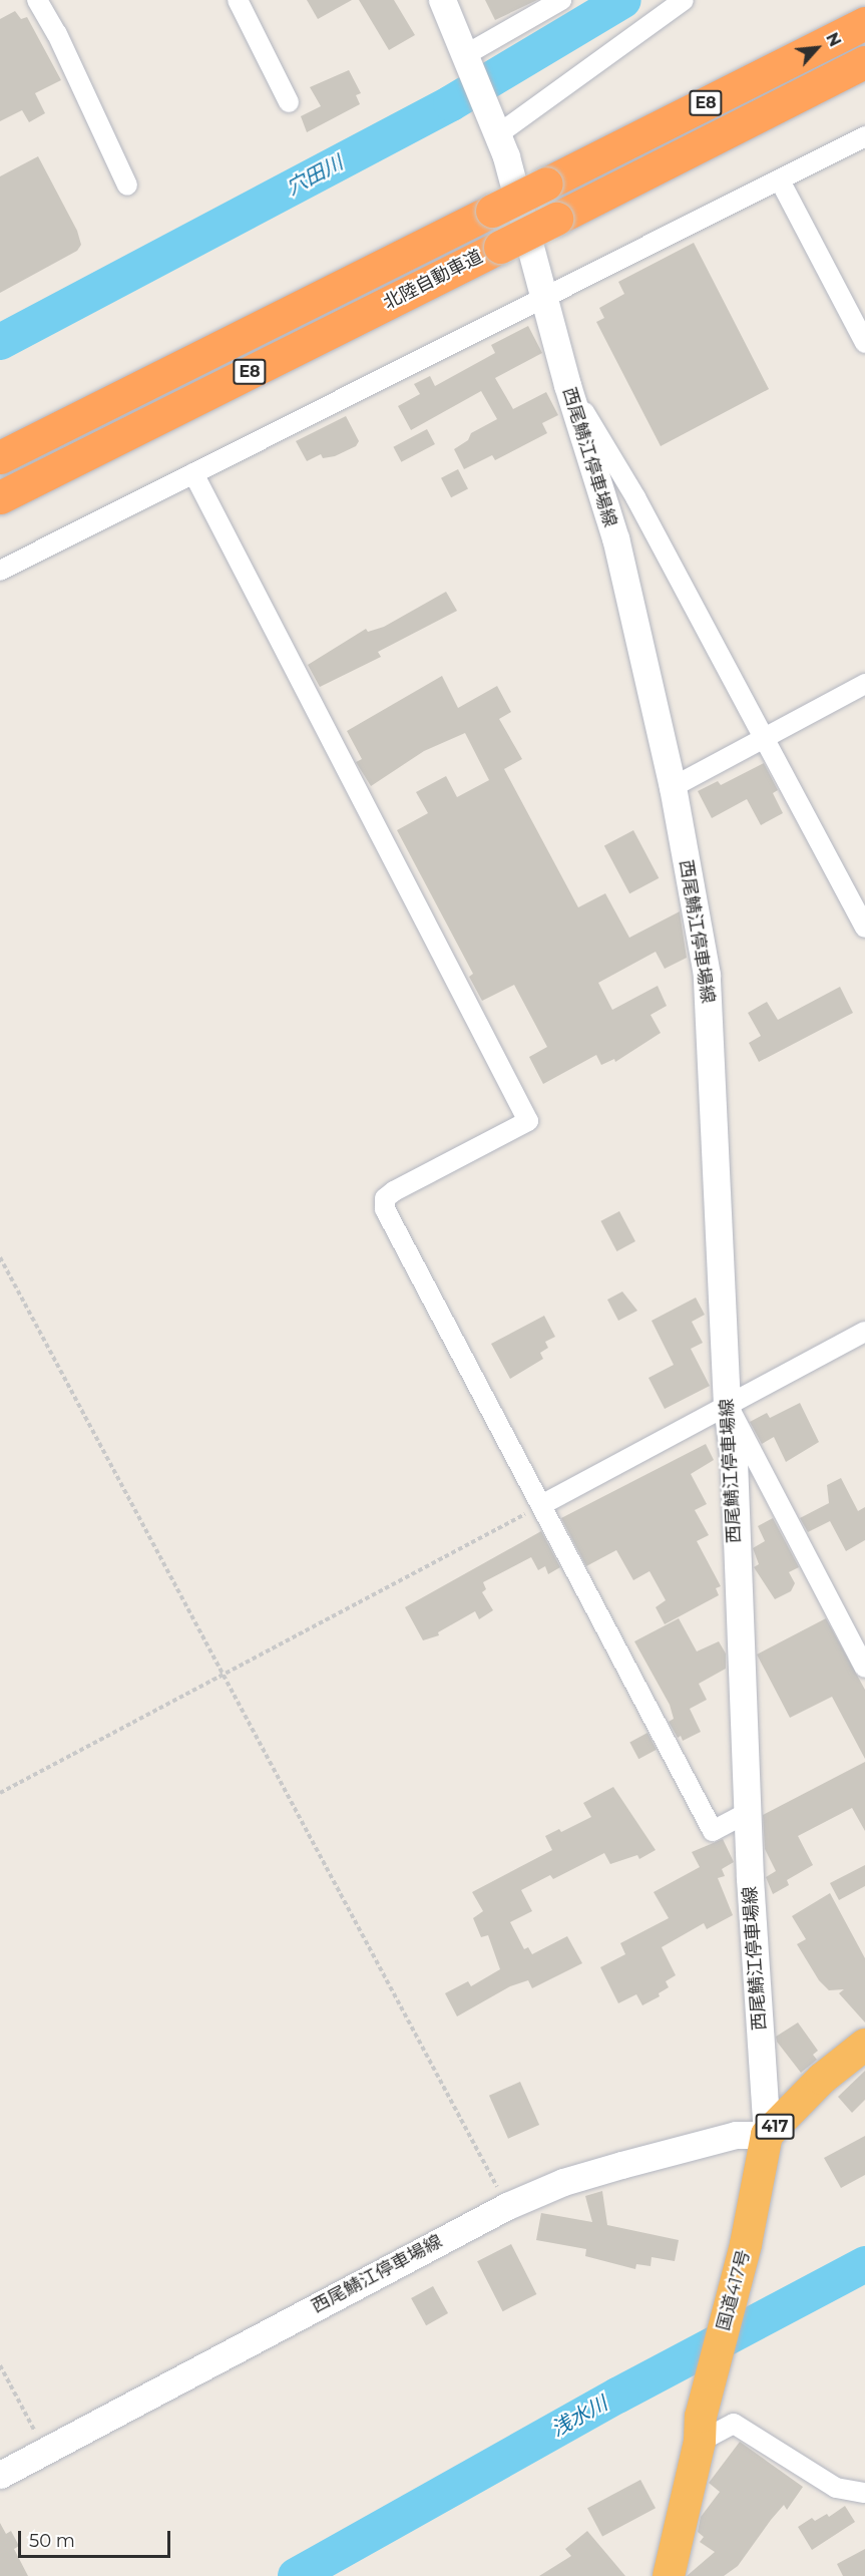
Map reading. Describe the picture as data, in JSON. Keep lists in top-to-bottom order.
{
  "streets": {
    "highway": [
      "E8",
      "北陸自動車道",
      "417",
      "国道417号"
    ],
    "main road": ["西尾鯖江停車場線"]
  },
  "crossings": [
    ["西尾鯖江停車場線", "417"],
    ["西尾鯖江停車場線", "国道417号"],
    ["417", "国道417号"]
  ],
  "water": ["穴田川", "浅水川"],
  "scale_bar": "50 m",
  "north": "top right"
}
